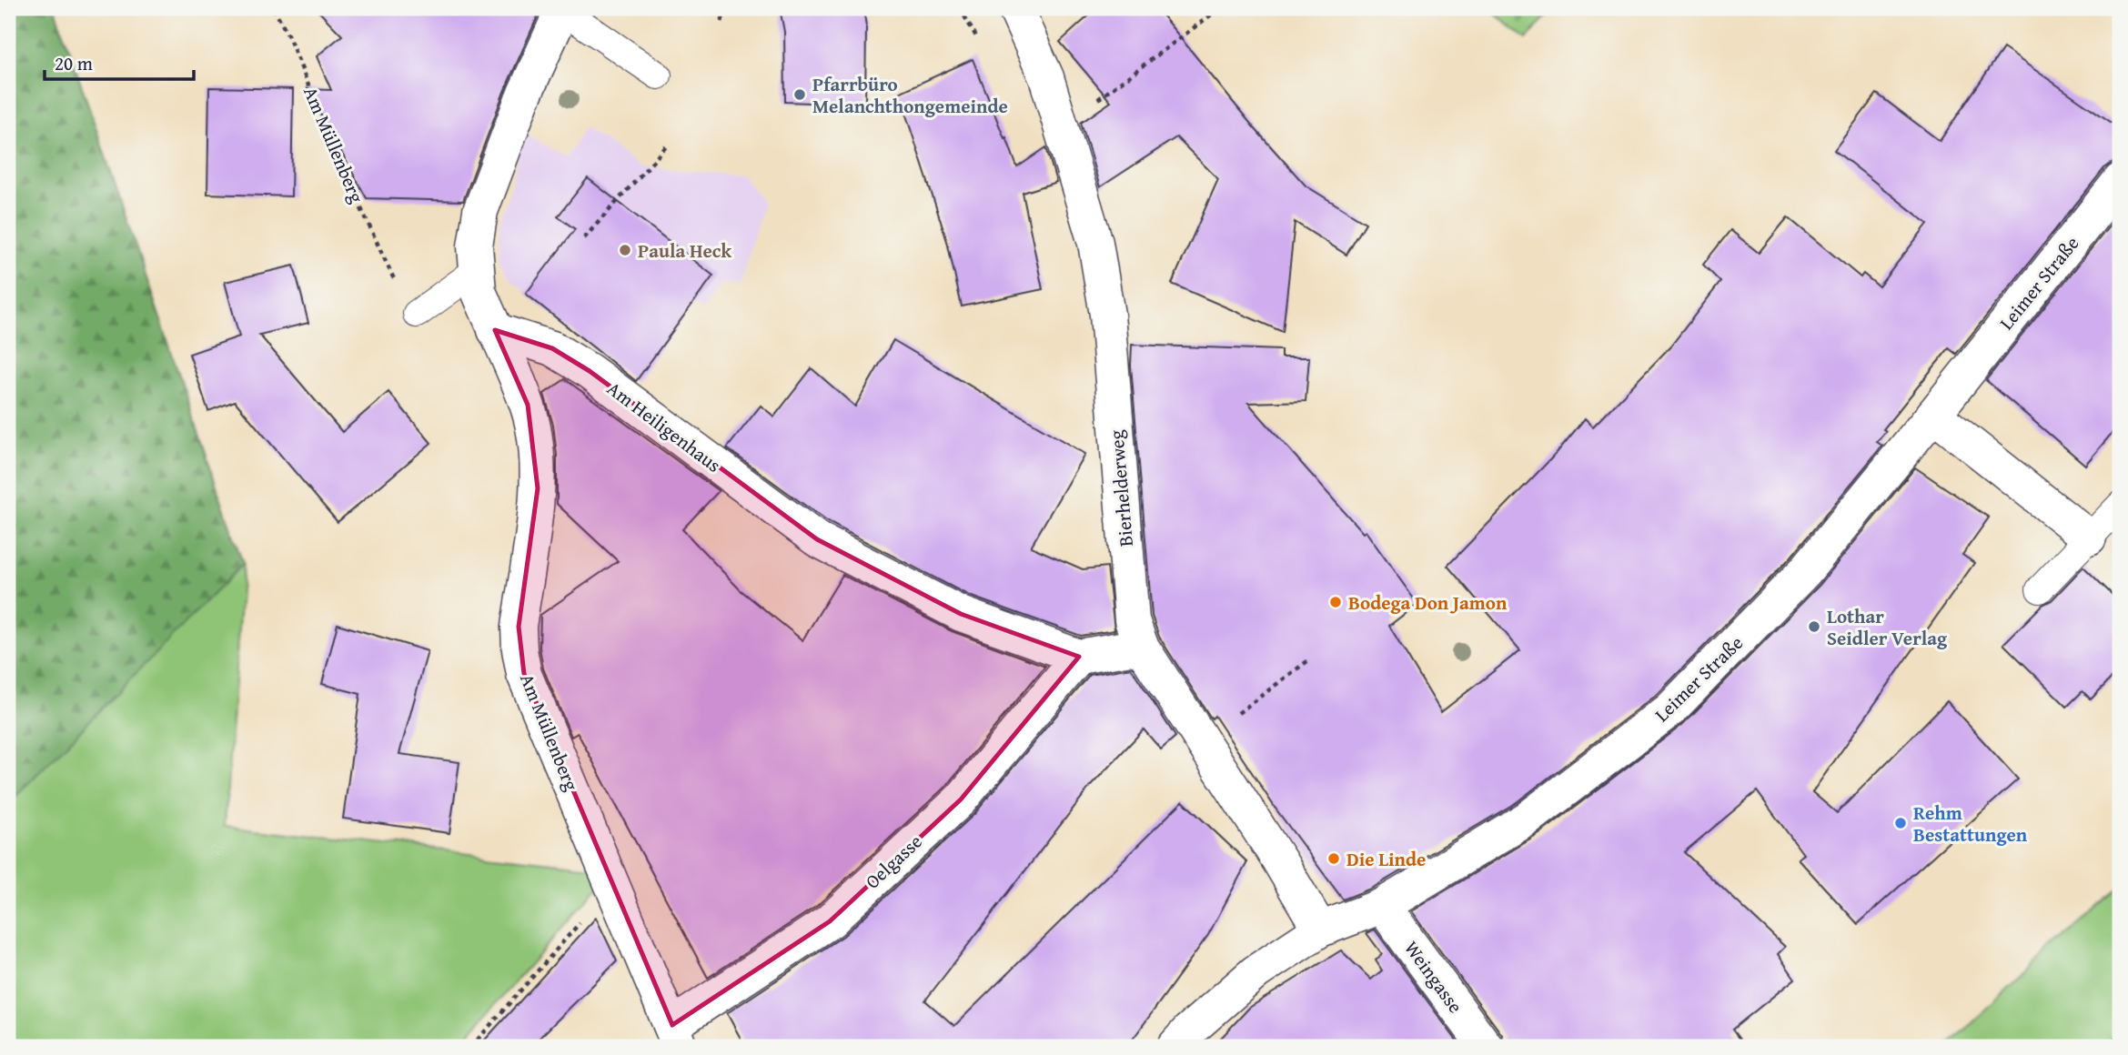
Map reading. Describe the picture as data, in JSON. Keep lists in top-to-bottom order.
{
  "streets": {
    "street": [
      "Am Müllenberg",
      "Leimer Straße",
      "Am Heiligenhaus",
      "Bierhelderweg",
      "Oelgasse",
      "Weingasse"
    ]
  },
  "crossings": [
    ["Am Müllenberg", "Am Heiligenhaus"],
    ["Am Müllenberg", "Oelgasse"],
    ["Leimer Straße", "Bierhelderweg"],
    ["Leimer Straße", "Weingasse"],
    ["Am Heiligenhaus", "Bierhelderweg"],
    ["Am Heiligenhaus", "Oelgasse"]
  ],
  "places": [
    "Pfarrbüro Melanchthongemeinde",
    "Paula Heck",
    "Bodega Don Jamon",
    "Lothar Seidler Verlag",
    "Rehm Bestattungen",
    "Die Linde"
  ],
  "scale_bar": "20 m"
}
